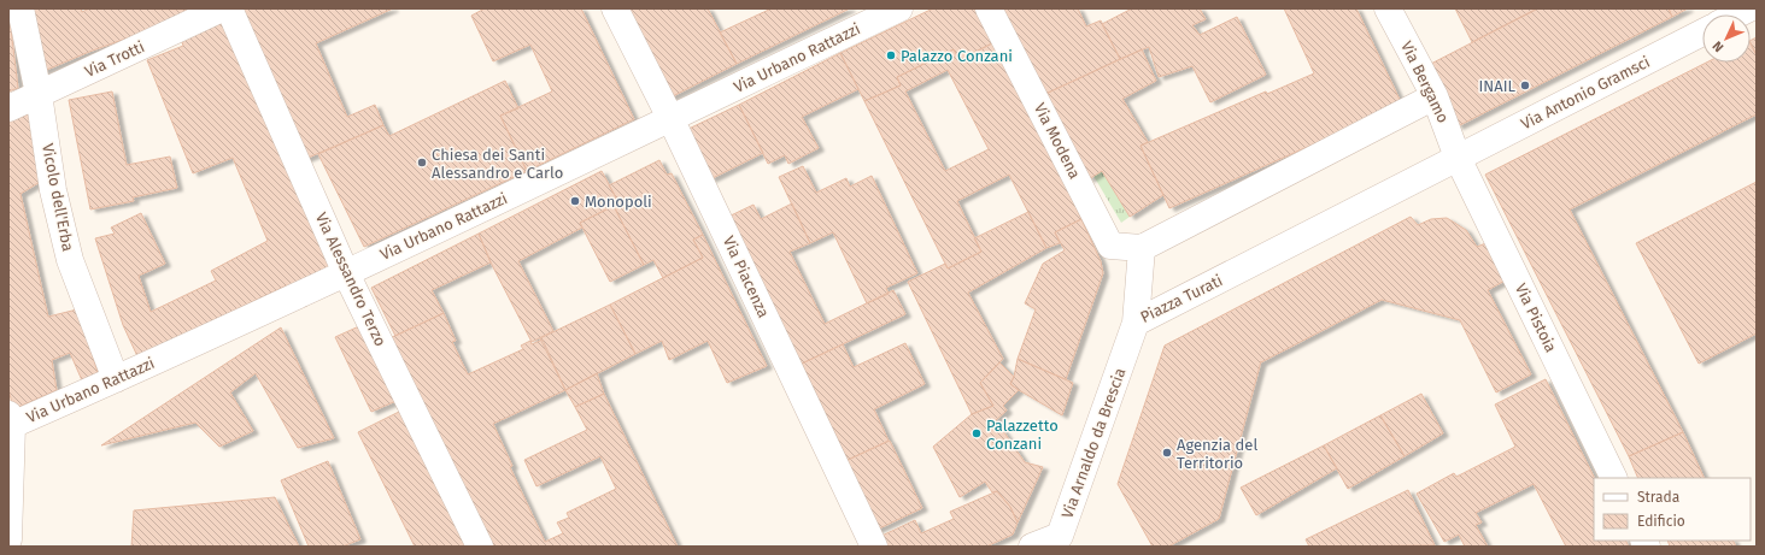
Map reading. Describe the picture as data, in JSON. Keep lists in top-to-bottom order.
{
  "streets": {
    "street": [
      "Via Urbano Rattazzi",
      "Via Trotti",
      "Via Bergamo",
      "Via Antonio Gramsci",
      "Via Modena",
      "Vicolo dell'Erba",
      "Via Piacenza",
      "Via Alessandro Terzo",
      "Piazza Turati",
      "Via Pistoia",
      "Via Arnaldo da Brescia"
    ]
  },
  "crossings": [
    ["Via Urbano Rattazzi", "Vicolo dell'Erba"],
    ["Via Urbano Rattazzi", "Via Piacenza"],
    ["Via Urbano Rattazzi", "Via Alessandro Terzo"],
    ["Via Trotti", "Vicolo dell'Erba"],
    ["Via Bergamo", "Via Antonio Gramsci"],
    ["Via Bergamo", "Piazza Turati"],
    ["Via Bergamo", "Via Pistoia"],
    ["Via Antonio Gramsci", "Piazza Turati"],
    ["Via Antonio Gramsci", "Via Pistoia"],
    ["Via Modena", "Piazza Turati"],
    ["Piazza Turati", "Via Pistoia"],
    ["Piazza Turati", "Via Arnaldo da Brescia"]
  ],
  "places": [
    "Palazzo Conzani",
    "INAIL",
    "Chiesa dei Santi Alessandro e Carlo",
    "Monopoli",
    "Palazzetto Conzani",
    "Agenzia del Territorio"
  ],
  "legend": ["Strada", "Edificio"],
  "north": "bottom left"
}
